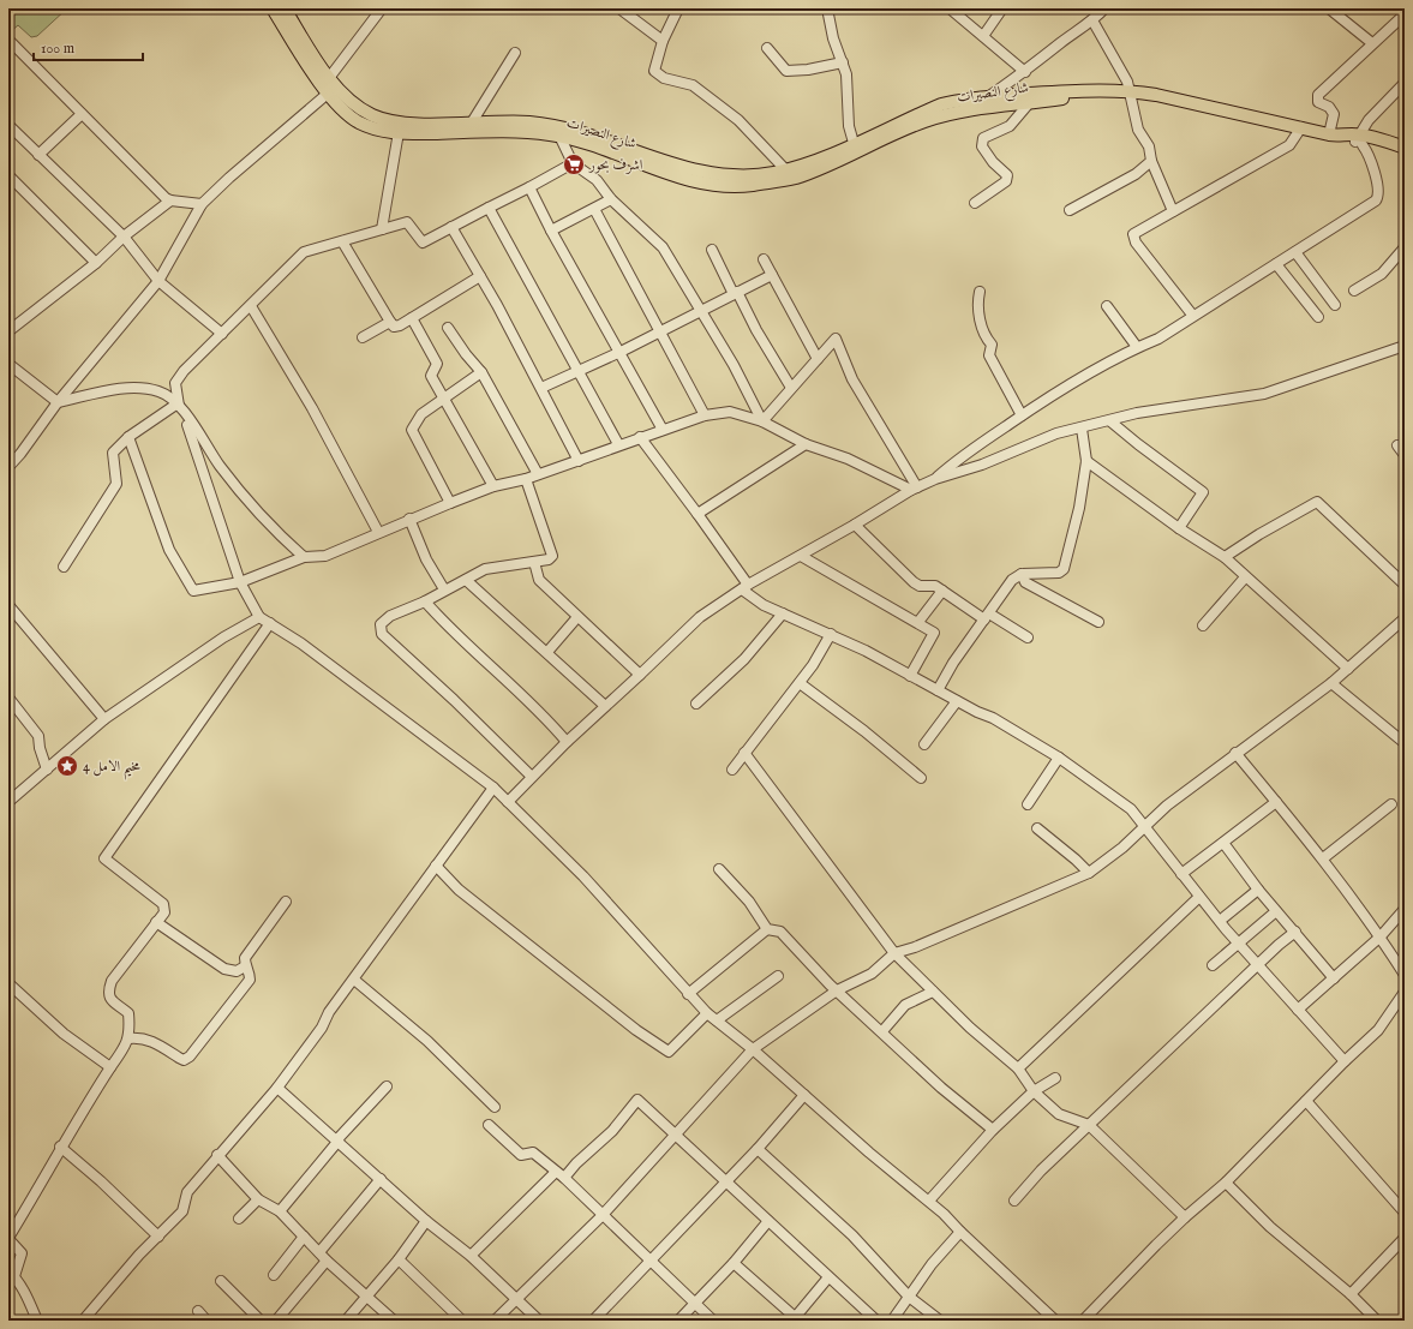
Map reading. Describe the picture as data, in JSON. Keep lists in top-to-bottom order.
{
  "streets": {
    "main road": ["شارع النصيرات"]
  },
  "places": {
    "supermarket": ["اشرف بحور"],
    "place": ["مخيم الامل 4"]
  },
  "scale_bar": "100 m"
}
